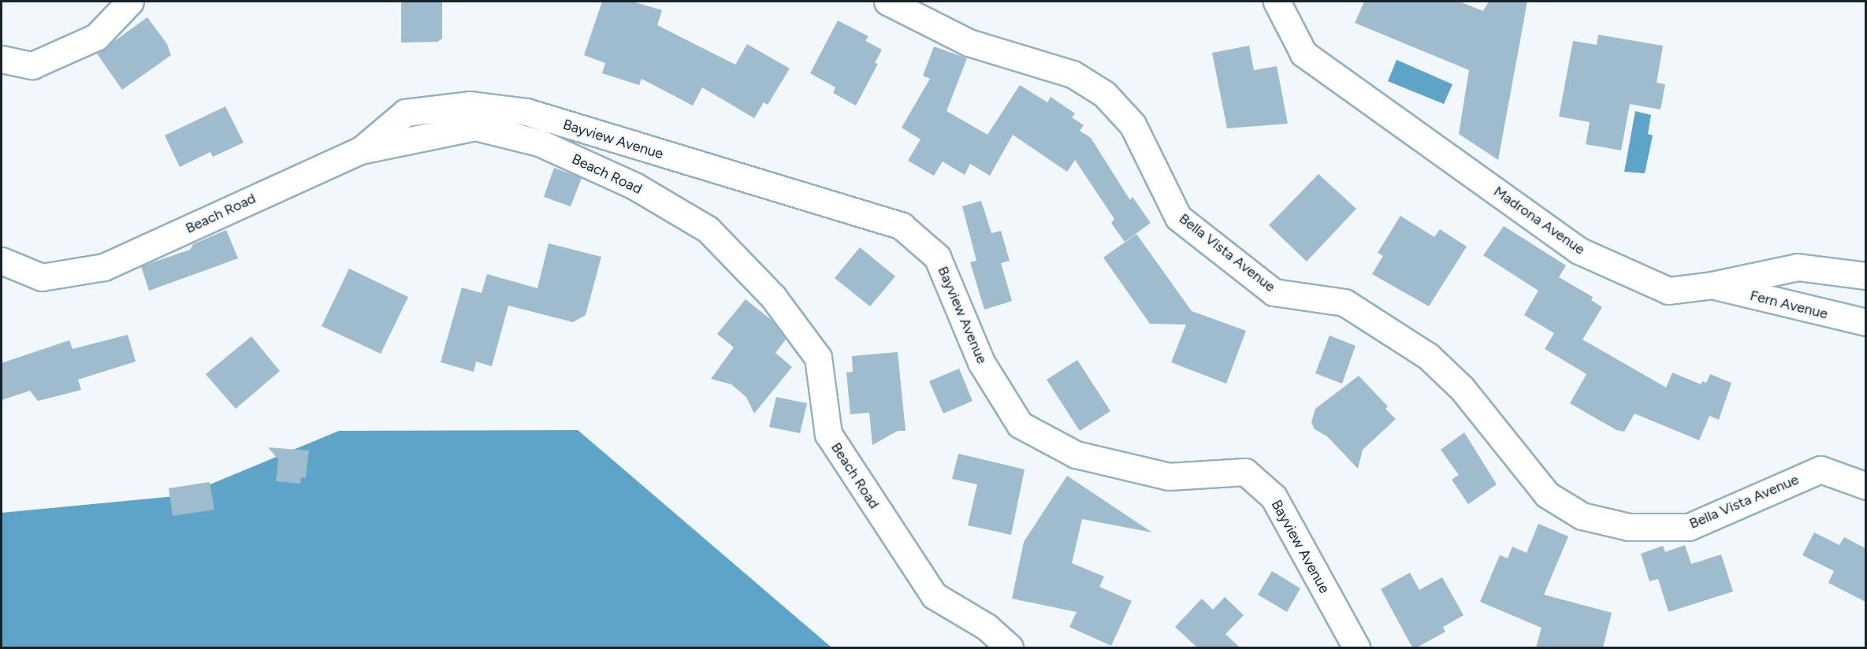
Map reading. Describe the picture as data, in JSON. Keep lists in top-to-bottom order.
{
  "streets": {
    "street": [
      "Bayview Avenue",
      "Beach Road",
      "Madrona Avenue",
      "Bella Vista Avenue",
      "Fern Avenue"
    ]
  },
  "crossings": [
    ["Bayview Avenue", "Beach Road"],
    ["Madrona Avenue", "Fern Avenue"]
  ]
}
